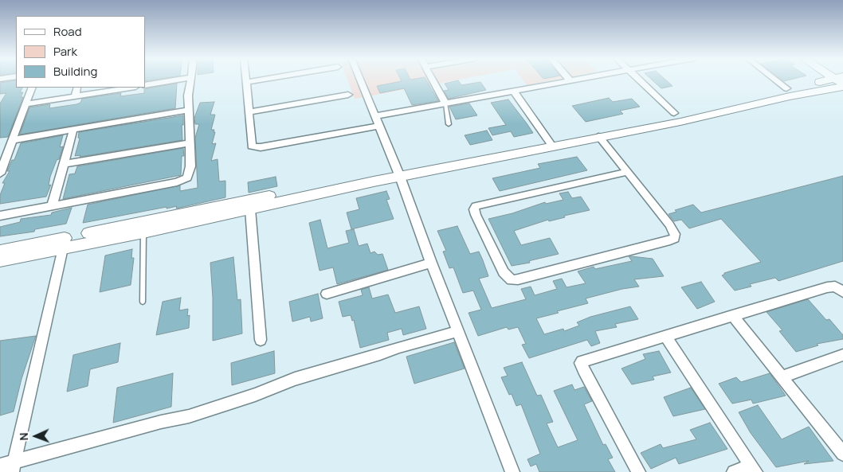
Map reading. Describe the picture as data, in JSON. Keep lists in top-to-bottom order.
{
  "legend": ["Road", "Park", "Building"],
  "north": "left"
}
